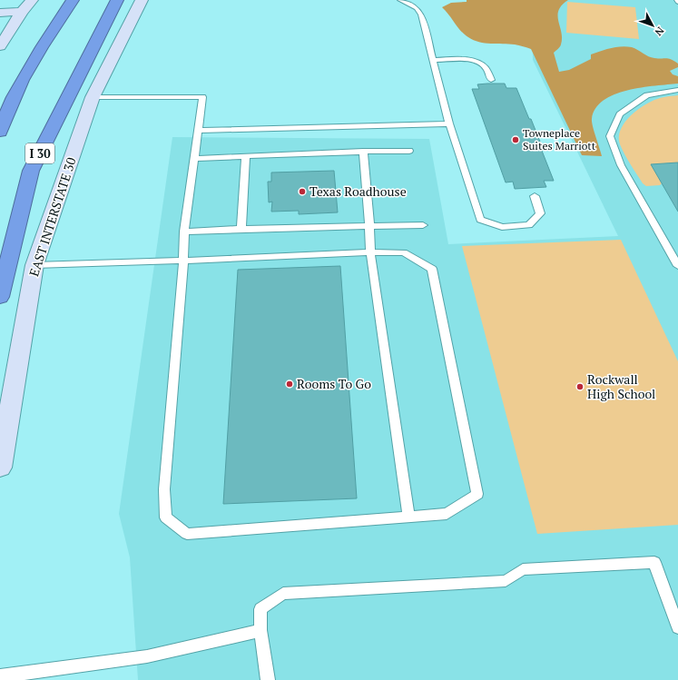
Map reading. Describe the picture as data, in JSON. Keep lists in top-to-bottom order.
{
  "streets": {
    "highway": ["I 30"],
    "main road": ["EAST INTERSTATE 30"]
  },
  "places": [
    "Towneplace Suites Marriott",
    "Texas Roadhouse",
    "Rooms To Go",
    "Rockwall High School"
  ],
  "north": "bottom right"
}
